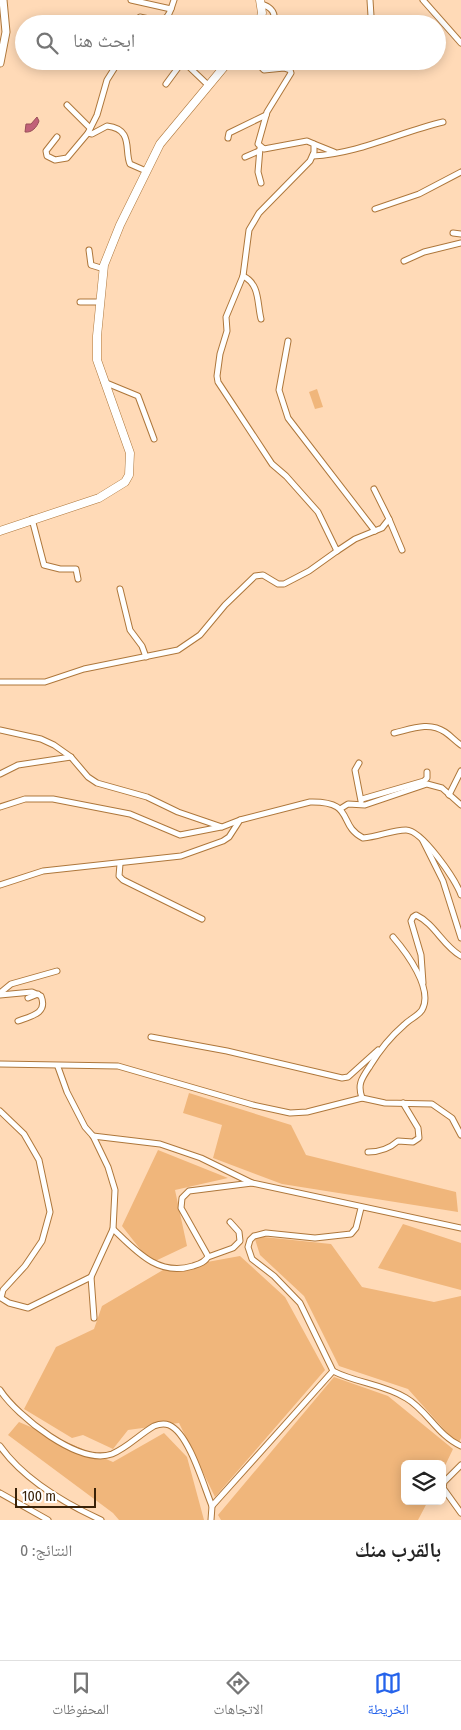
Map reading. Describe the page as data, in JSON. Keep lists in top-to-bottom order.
{
  "scale_bar": "100 m",
  "page": {
    "search": "ابحث هنا",
    "scale": "100 m",
    "heading": ["بالقرب منك", "النتائج: 0"],
    "nav": ["الخريطة", "الاتجاهات", "المحفوظات"]
  }
}
